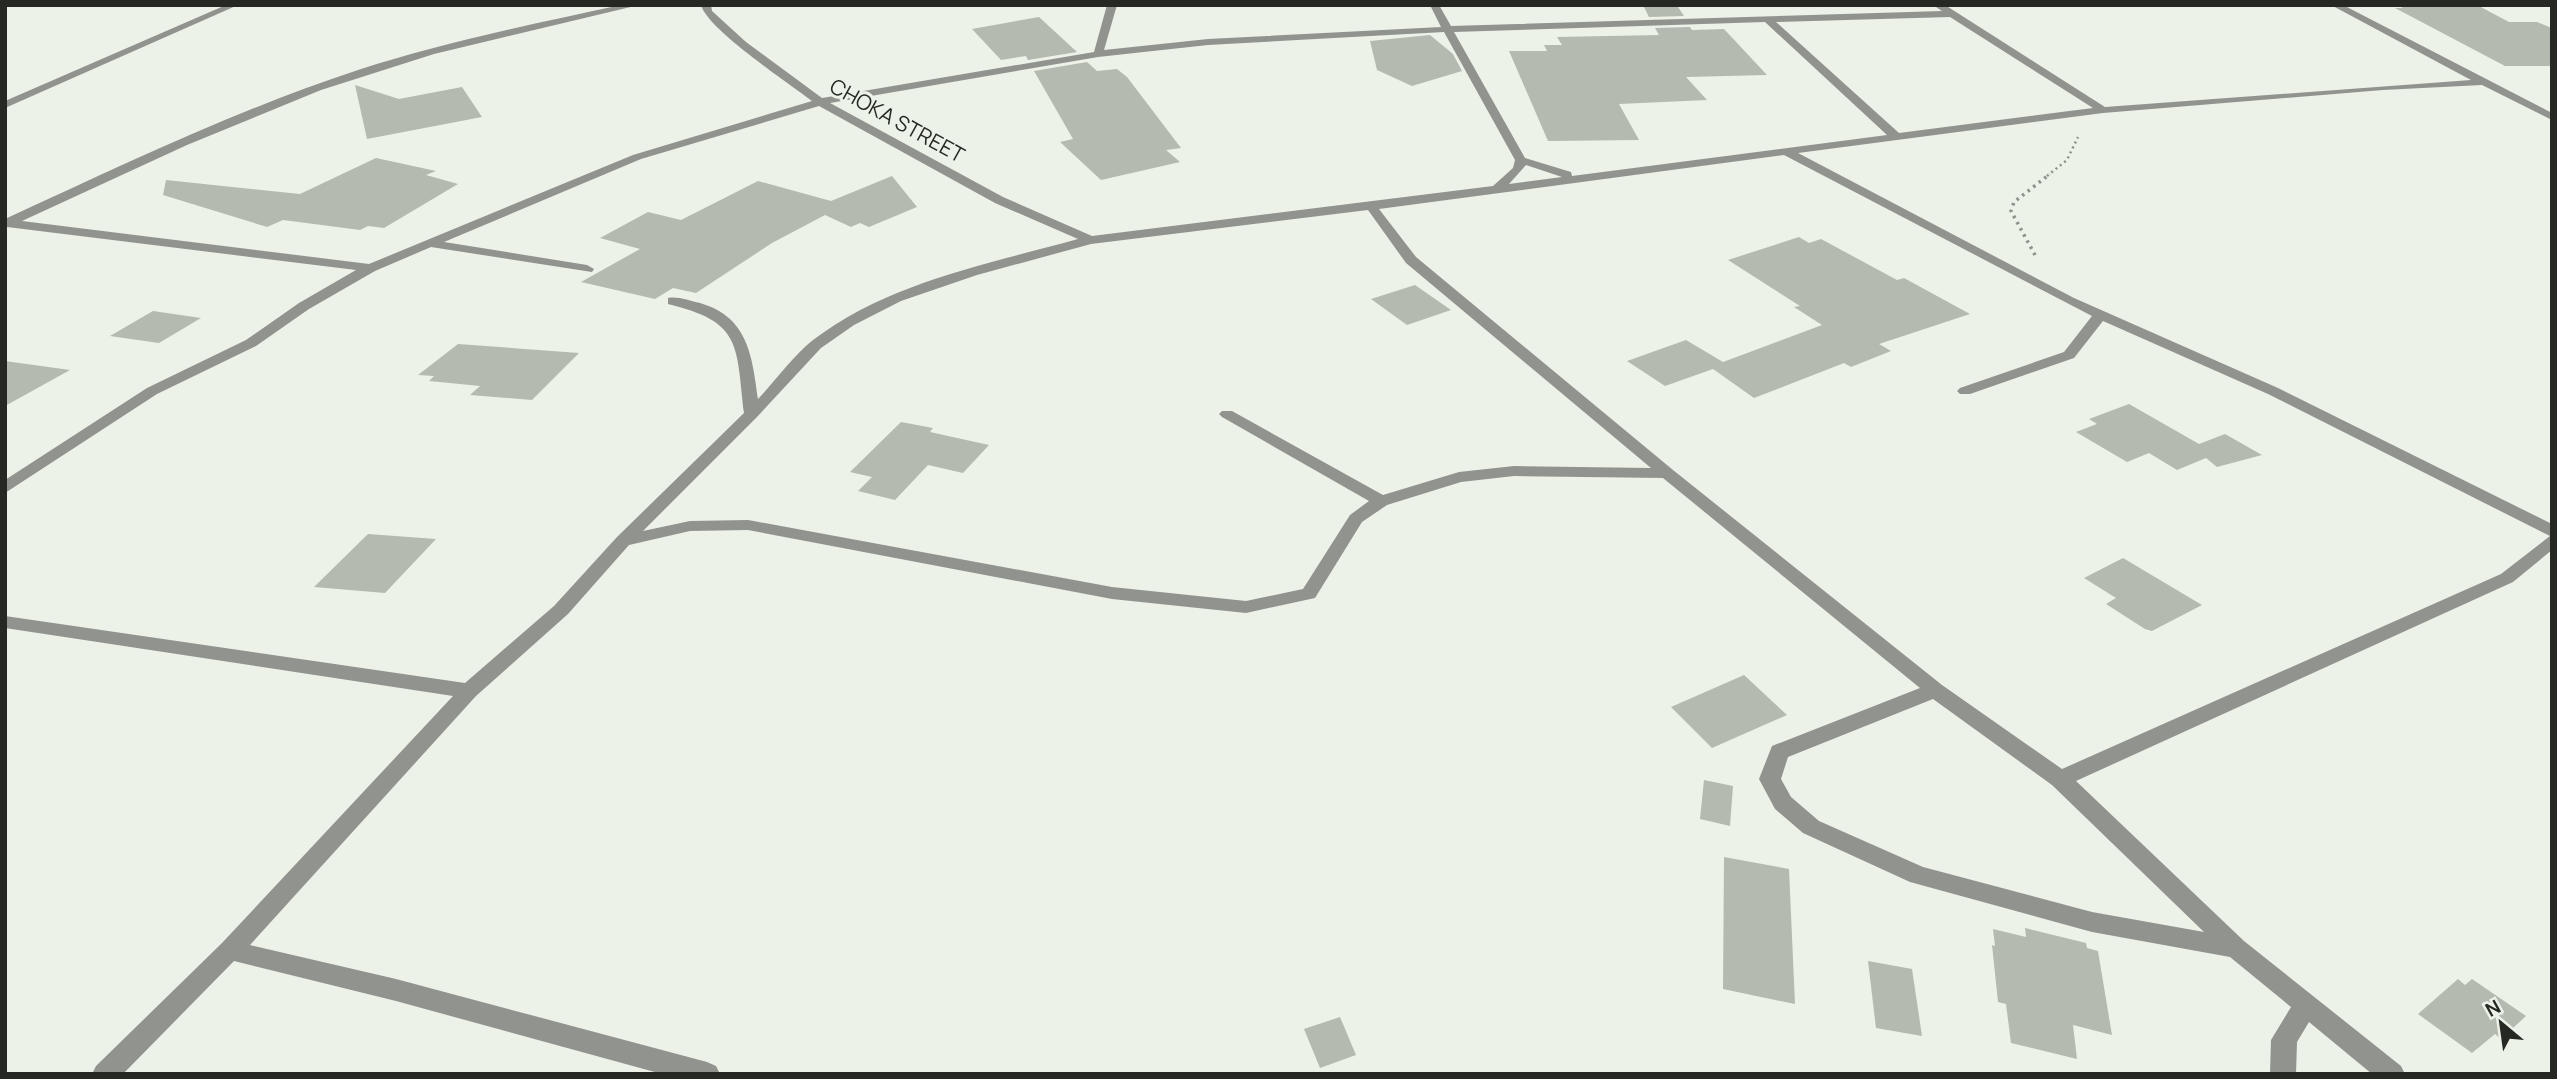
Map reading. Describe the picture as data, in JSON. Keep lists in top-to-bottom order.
{
  "streets": {
    "street": ["CHOKA STREET"]
  },
  "north": "top left"
}
